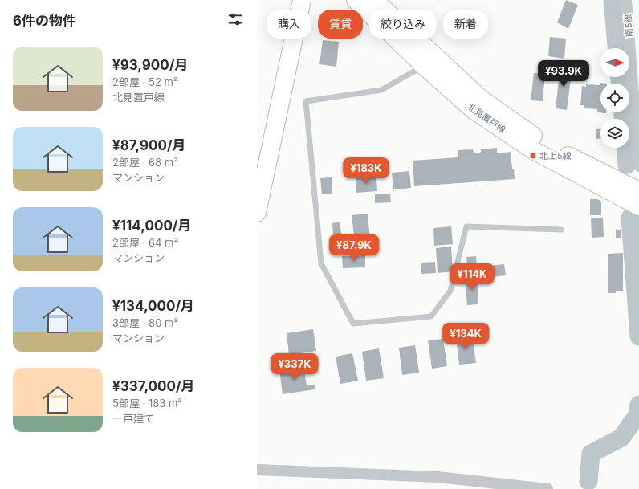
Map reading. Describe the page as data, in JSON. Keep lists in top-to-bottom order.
{
  "streets": {
    "main road": ["北見置戸線"],
    "street": ["南5線"]
  },
  "places": {
    "transit": ["北上5線"]
  },
  "north": "right",
  "page": {
    "heading": "6件の物件",
    "chip": [
      "購入",
      "賃貸",
      "絞り込み",
      "新着"
    ],
    "list": [
      {
        "name": "¥93,900/月",
        "note": "2部屋 · 52 m² · 北見置戸線"
      },
      {
        "name": "¥87,900/月",
        "note": "2部屋 · 68 m² · マンション"
      },
      {
        "name": "¥114,000/月",
        "note": "2部屋 · 64 m² · マンション"
      },
      {
        "name": "¥134,000/月",
        "note": "3部屋 · 80 m² · マンション"
      },
      {
        "name": "¥337,000/月",
        "note": "5部屋 · 183 m² · 一戸建て"
      }
    ],
    "price": [
      "¥93.9K",
      "¥183K",
      "¥87.9K",
      "¥114K",
      "¥134K",
      "¥337K"
    ]
  }
}
